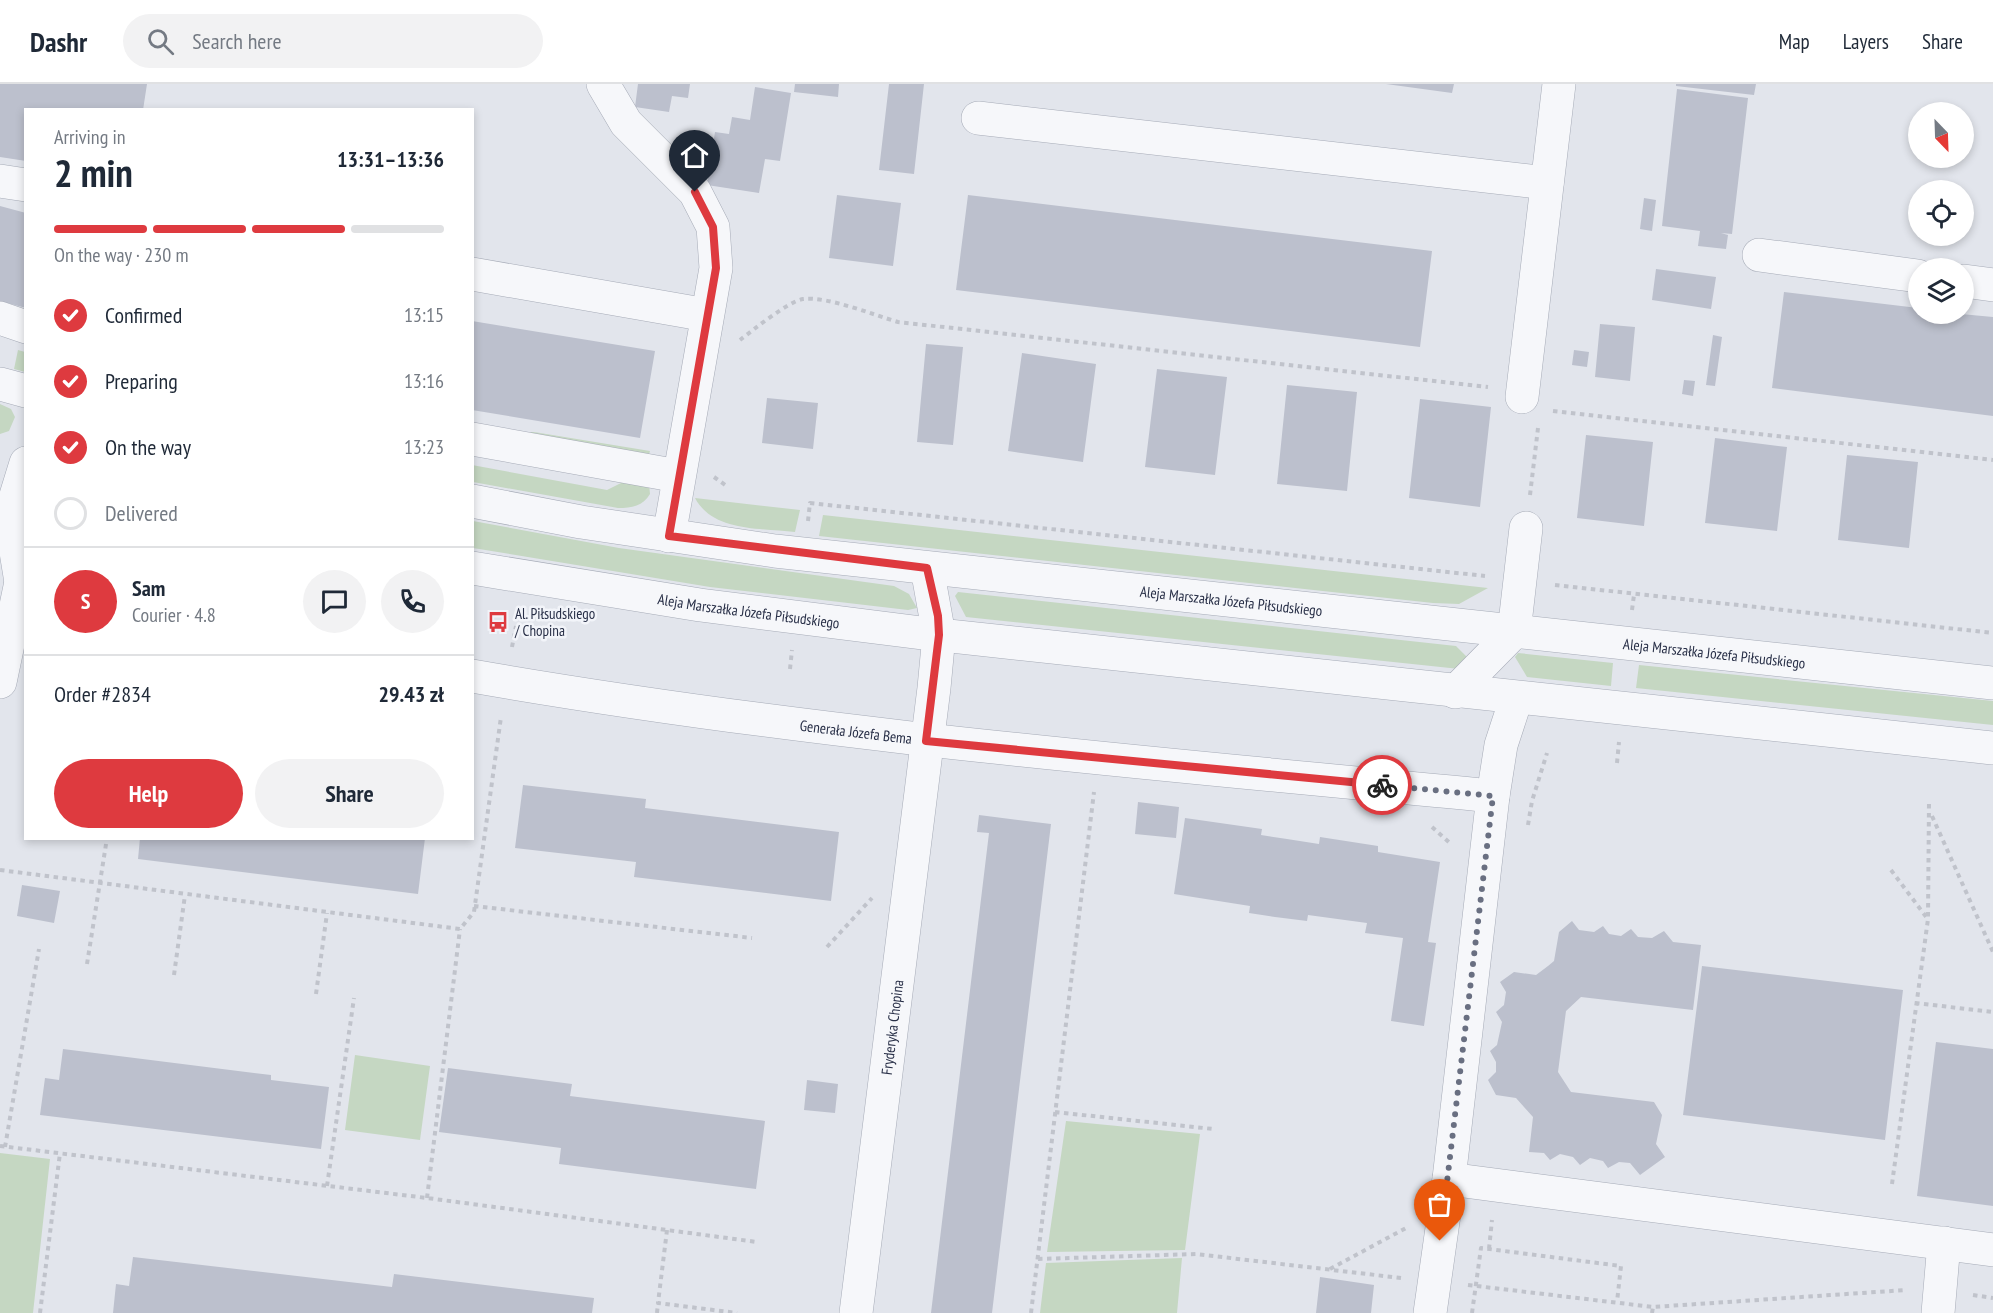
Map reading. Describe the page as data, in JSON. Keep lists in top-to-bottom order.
{
  "streets": {
    "street": ["Aleja Marszałka Józefa Piłsudskiego", "Generała Józefa Bema", "Fryderyka Chopina"]
  },
  "crossings": [
    ["Aleja Marszałka Józefa Piłsudskiego", "Fryderyka Chopina"],
    ["Generała Józefa Bema", "Fryderyka Chopina"]
  ],
  "places": {
    "bus stop": ["Al. Piłsudskiego / Chopina"]
  },
  "north": "bottom right",
  "page": {
    "header": "Dashr",
    "search": "Search here",
    "nav": ["Map", "Layers", "Share"],
    "heading": ["2 min", "Arriving in", "13:31–13:36"],
    "panel": [
      "Sam",
      "Courier · 4.8",
      "Order #2834",
      "29.43 zł"
    ],
    "bar": "On the way · 230 m",
    "list": [
      ["Confirmed", "13:15"],
      ["Preparing", "13:16"],
      ["On the way", "13:23"],
      "Delivered"
    ],
    "round": "S",
    "buttons": ["Help", "Share"]
  }
}
